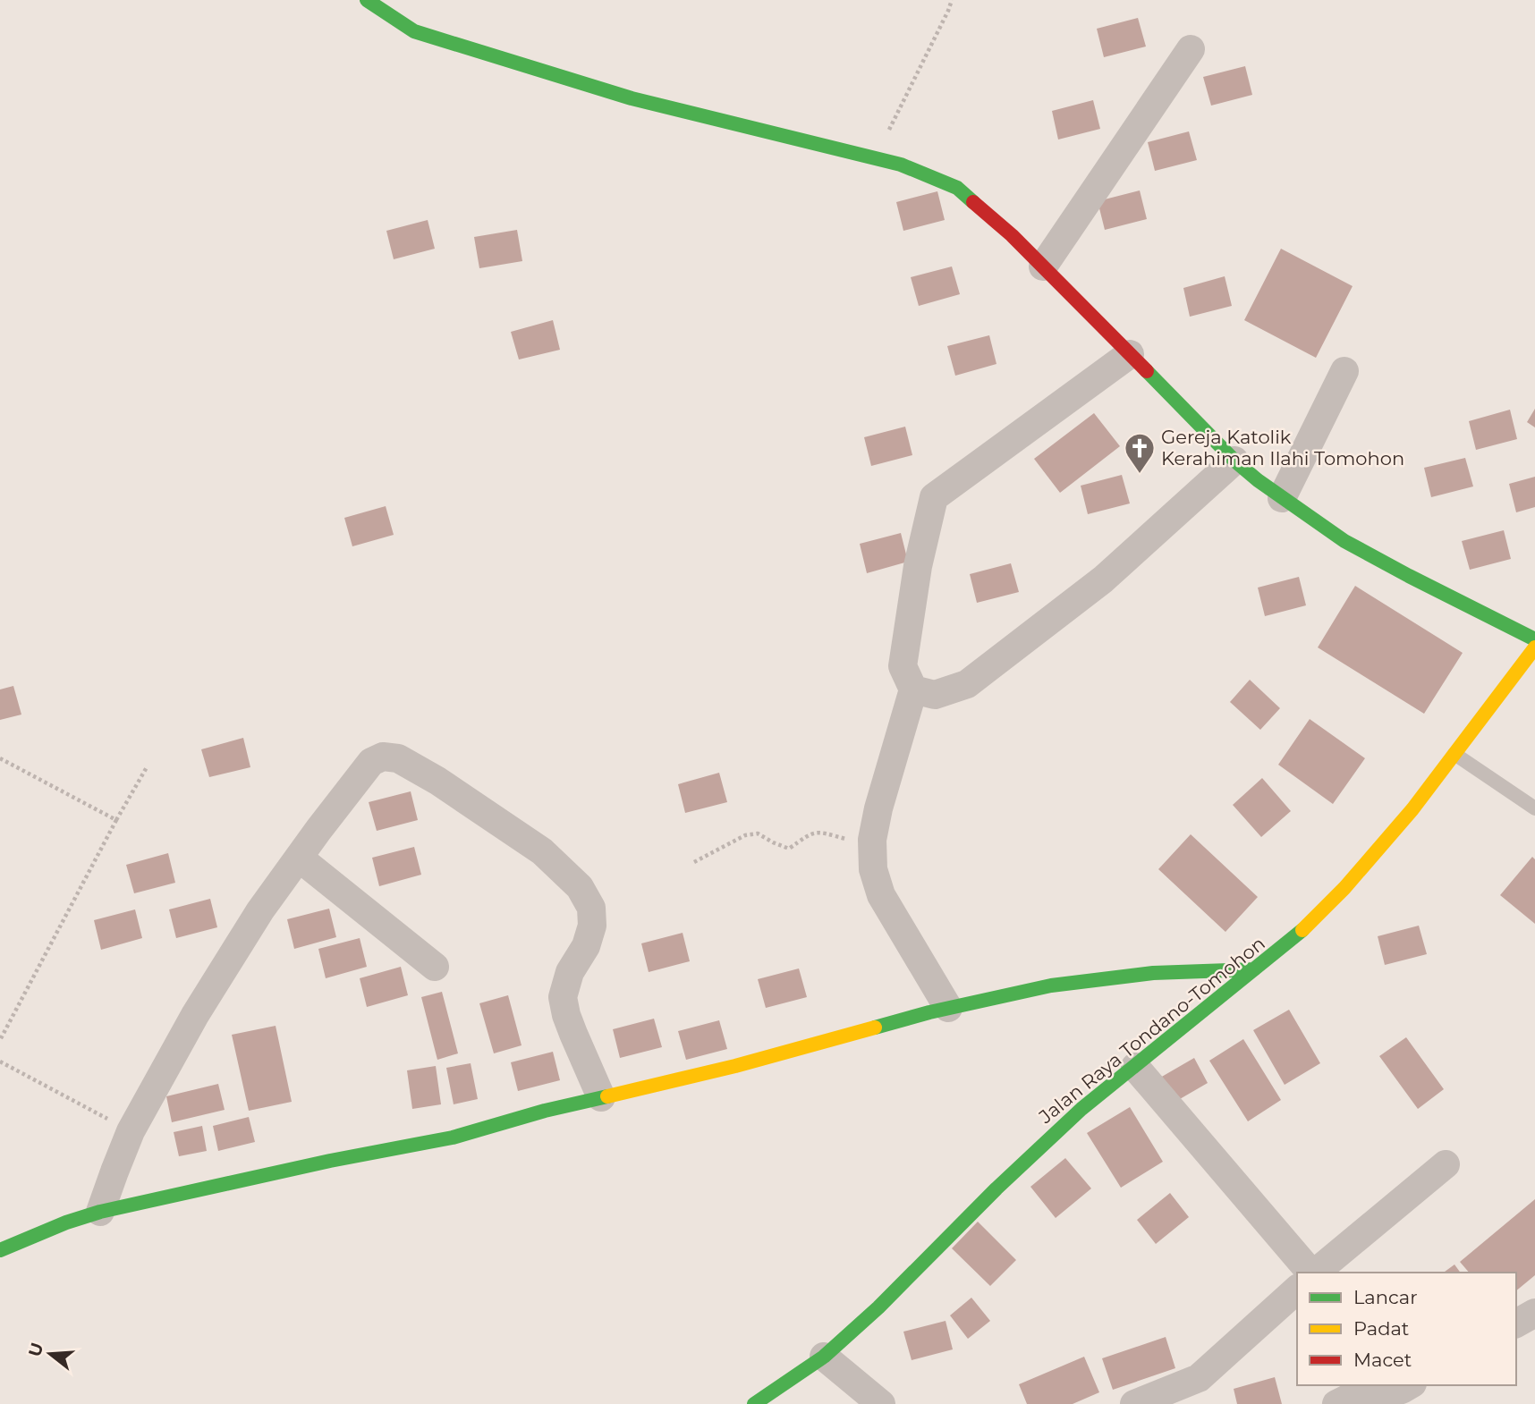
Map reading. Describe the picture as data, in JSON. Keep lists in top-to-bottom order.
{
  "streets": {
    "main road": ["Jalan Raya Tondano-Tomohon"]
  },
  "places": {
    "church": ["Gereja Katolik Kerahiman Ilahi Tomohon"]
  },
  "legend": ["Lancar", "Padat", "Macet"],
  "north": "left"
}
